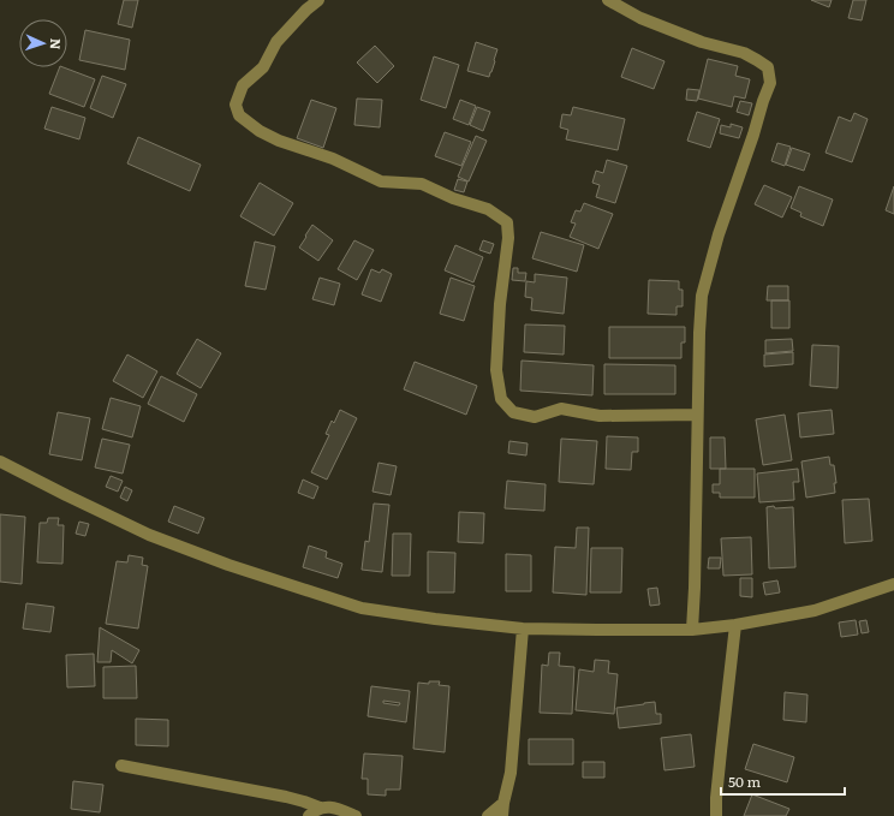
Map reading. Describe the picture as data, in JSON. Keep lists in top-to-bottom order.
{
  "scale_bar": "50 m",
  "north": "right"
}
